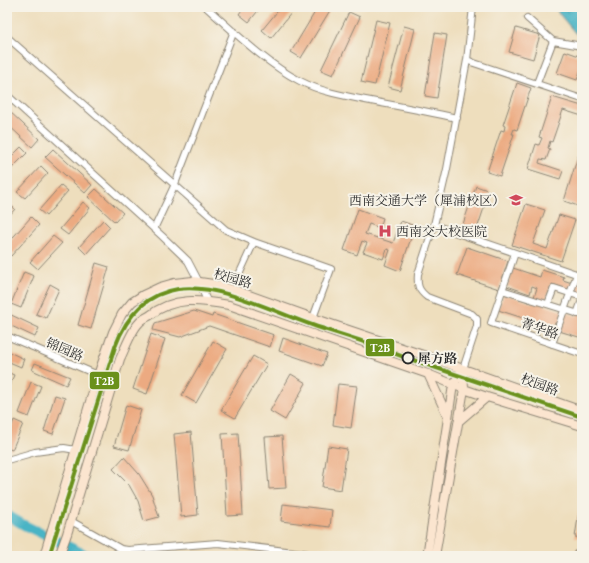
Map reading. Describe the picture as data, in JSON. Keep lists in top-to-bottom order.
{
  "streets": {
    "street": ["校园路", "菁华路", "锦园路"]
  },
  "crossings": [
    ["校园路", "锦园路"]
  ],
  "places": {
    "school or university": ["西南交通大学（犀浦校区）"],
    "hospital": ["西南交大校医院"],
    "other": ["犀方路"]
  },
  "lines": ["transit line T2B"]
}
